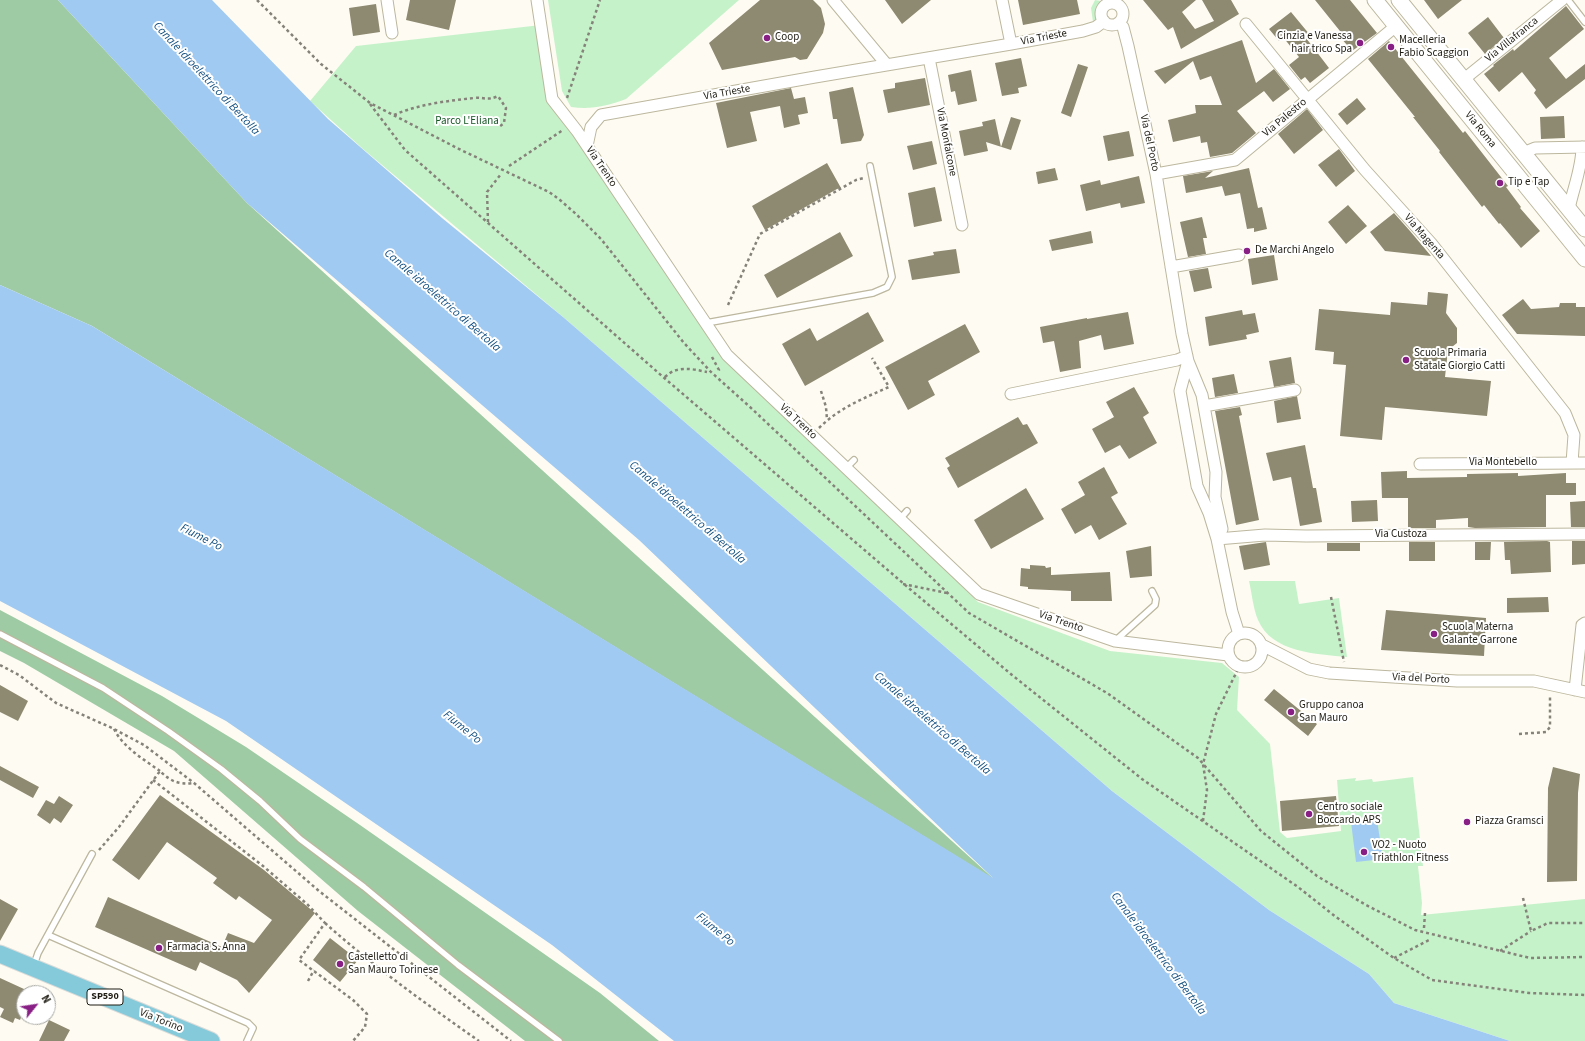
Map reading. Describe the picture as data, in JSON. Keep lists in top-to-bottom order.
{
  "streets": {
    "main road": ["Via Roma", "SP590", "Via Torino"],
    "street": [
      "Via Trieste",
      "Via Villafranca",
      "Via Palestro",
      "Via Monfalcone",
      "Via del Porto",
      "Via Trento",
      "Via Magenta",
      "Via Montebello",
      "Via Custoza"
    ]
  },
  "crossings": [
    ["Via Trieste", "Via Monfalcone"],
    ["Via Trieste", "Via del Porto"],
    ["Via Trieste", "Via Trento"],
    ["Via Villafranca", "Via Roma"],
    ["Via Palestro", "Via Roma"],
    ["Via Palestro", "Via del Porto"],
    ["Via Palestro", "Via Magenta"],
    ["Via del Porto", "Via Trento"],
    ["Via del Porto", "Via Custoza"],
    ["Via Magenta", "Via Montebello"]
  ],
  "water": ["Canale idroelettrico di Bertolla", "Fiume Po"],
  "parks": ["Parco L'Eliana"],
  "places": [
    "Coop",
    "Cinzia e Vanessa hair trico Spa",
    "Macelleria Fabio Scaggion",
    "Tip e Tap",
    "De Marchi Angelo",
    "Scuola Primaria Statale Giorgio Catti",
    "Scuola Materna Galante Garrone",
    "Gruppo canoa San Mauro",
    "Centro sociale Boccardo APS",
    "Piazza Gramsci",
    "VO2 - Nuoto Triathlon Fitness",
    "Farmacia S. Anna",
    "Castelletto di San Mauro Torinese"
  ],
  "north": "top right"
}
